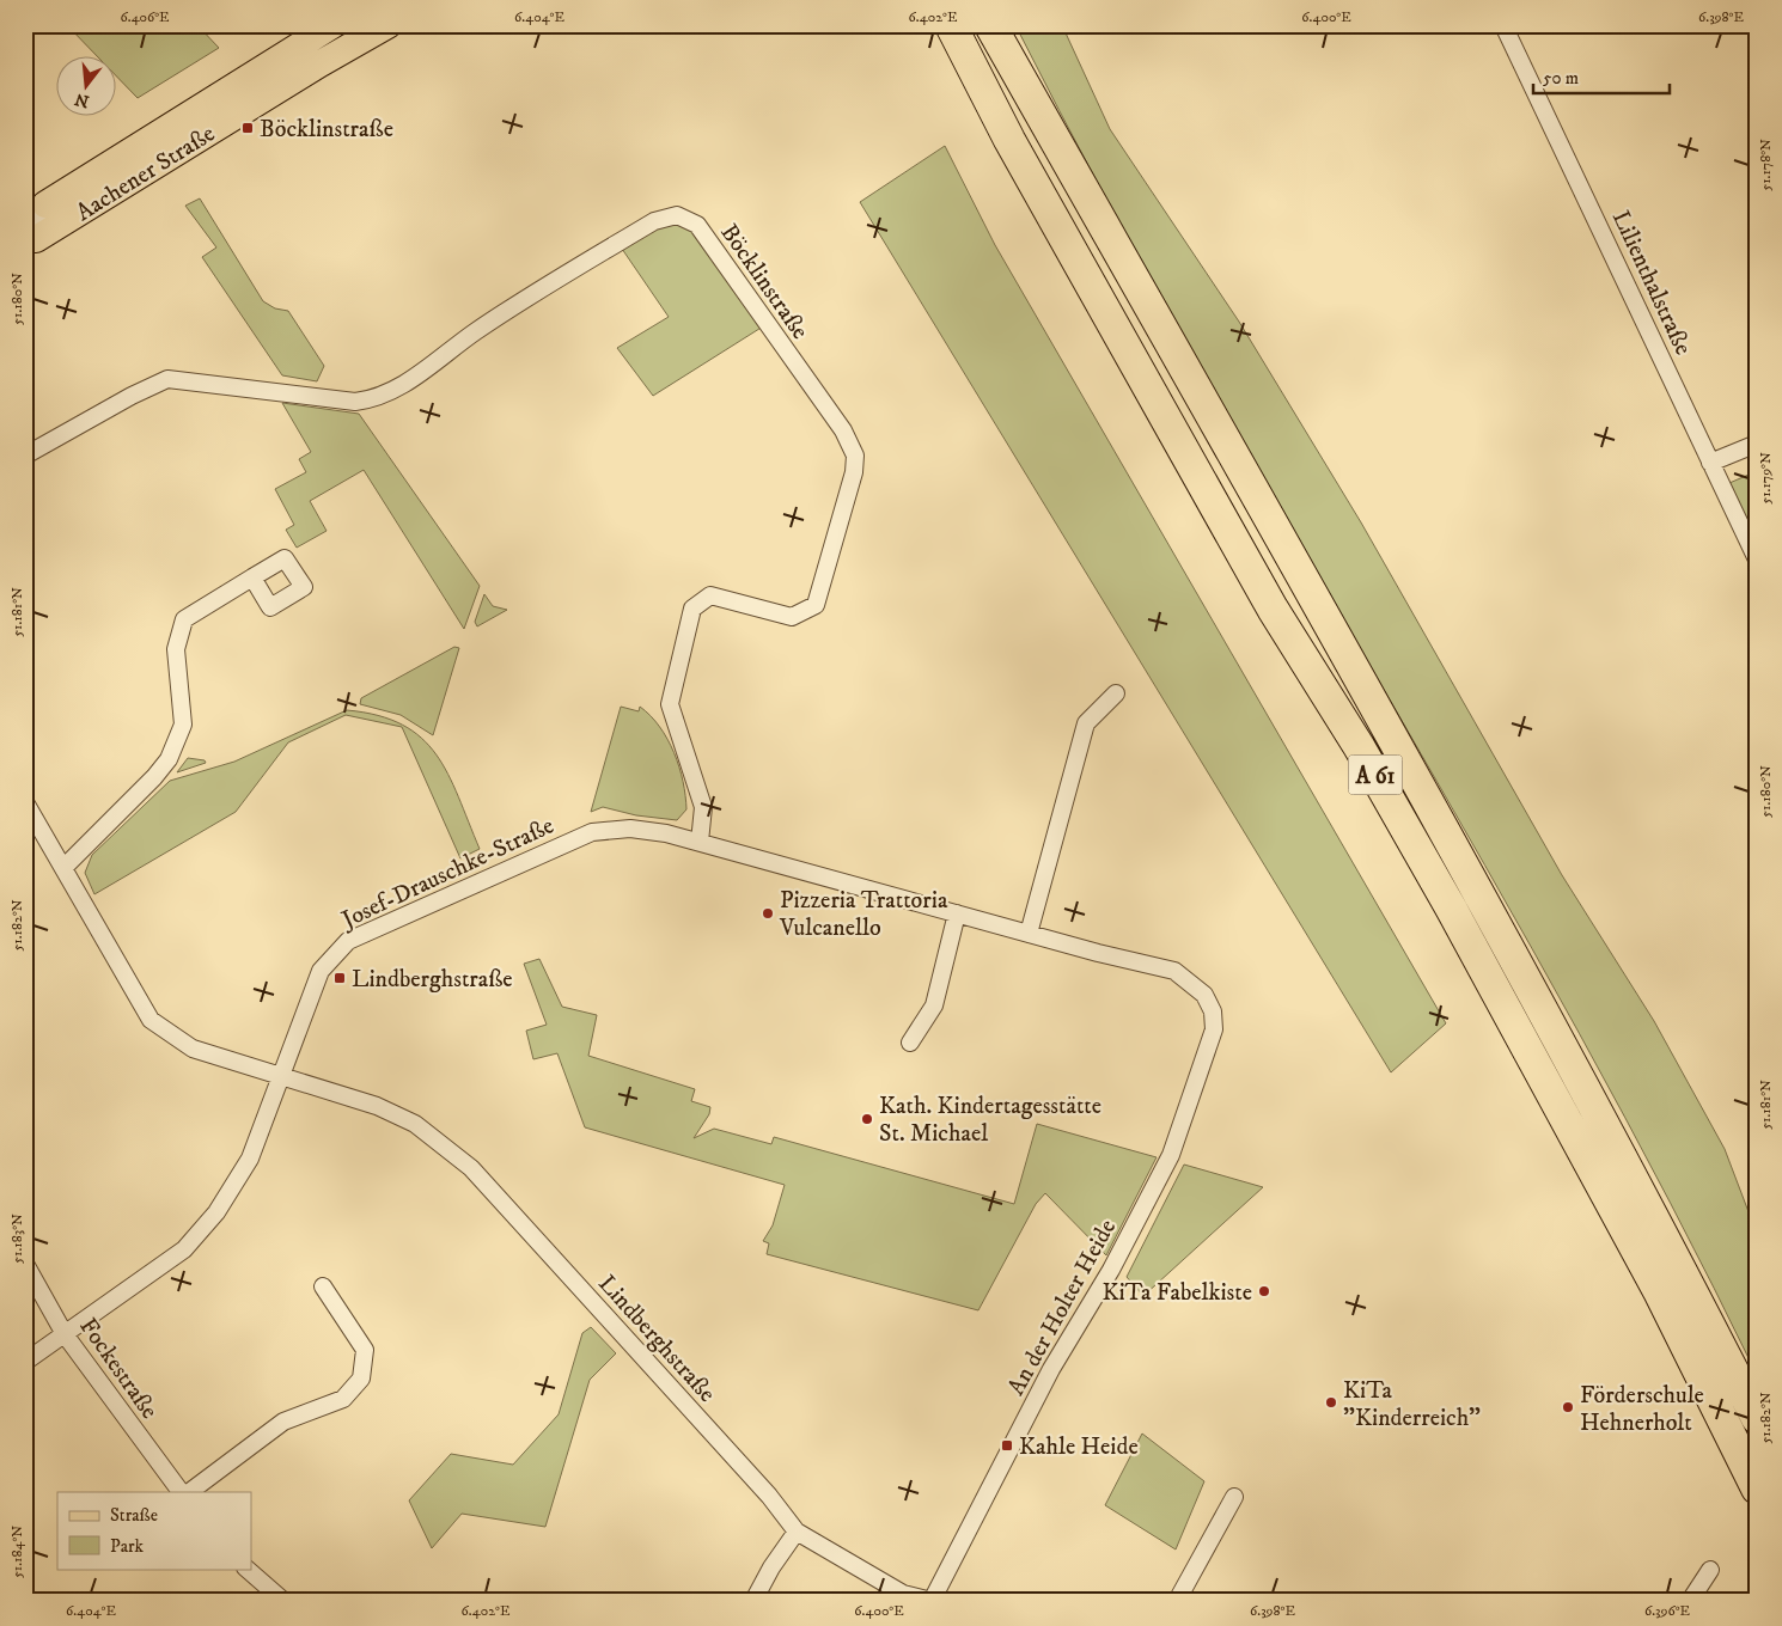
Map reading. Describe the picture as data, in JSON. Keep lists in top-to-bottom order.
{
  "streets": {
    "highway": ["A 61"],
    "main road": ["Aachener Straße"],
    "street": [
      "Böcklinstraße",
      "Lilienthalstraße",
      "Josef-Drauschke-Straße",
      "An der Holter Heide",
      "Lindberghstraße",
      "Fockestraße"
    ]
  },
  "crossings": [
    ["Böcklinstraße", "Josef-Drauschke-Straße"],
    ["Josef-Drauschke-Straße", "An der Holter Heide"],
    ["Josef-Drauschke-Straße", "Lindberghstraße"],
    ["Josef-Drauschke-Straße", "Fockestraße"],
    ["An der Holter Heide", "Lindberghstraße"]
  ],
  "places": {
    "transit": ["Böcklinstraße", "Lindberghstraße", "Kahle Heide"],
    "other": [
      "Pizzeria Trattoria Vulcanello",
      "Kath. Kindertagesstätte St. Michael",
      "KiTa Fabelkiste",
      "KiTa \"Kinderreich\"",
      "Förderschule Hehnerholt"
    ]
  },
  "legend": ["Straße", "Park"],
  "scale_bar": "50 m",
  "north": "bottom",
  "coordinates": [
    "6.406°E",
    "6.404°E",
    "6.402°E",
    "6.400°E",
    "6.398°E",
    "51.178°N",
    "51.180°N",
    "51.179°N",
    "51.181°N",
    "51.182°N",
    "51.183°N",
    "51.184°N",
    "6.396°E"
  ]
}
